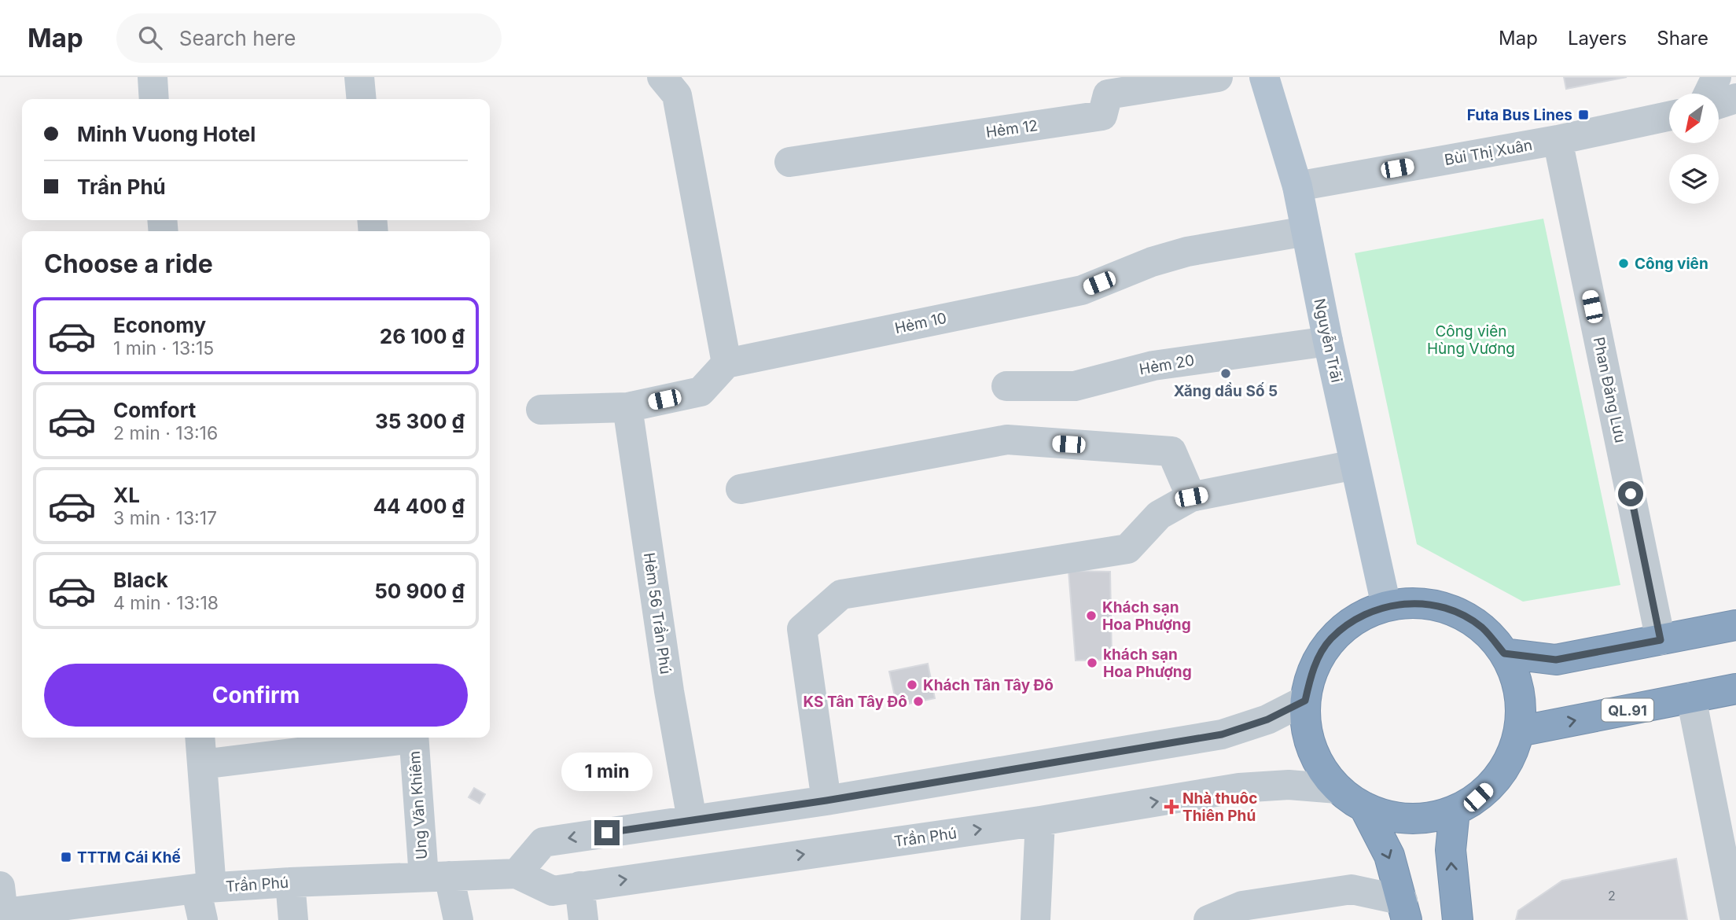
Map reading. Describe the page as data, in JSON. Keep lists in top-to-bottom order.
{
  "streets": {
    "highway": ["QL.91"],
    "main road": ["Nguyễn Trãi"],
    "street": [
      "Hẻm 12",
      "Bùi Thị Xuân",
      "Hẻm 10",
      "Hẻm 20",
      "Phan Đăng Lưu",
      "Hẻm 56 Trần Phú",
      "Ung Văn Khiêm",
      "Trần Phú"
    ]
  },
  "crossings": [
    ["Bùi Thị Xuân", "Nguyễn Trãi"],
    ["Bùi Thị Xuân", "Phan Đăng Lưu"],
    ["Hẻm 10", "Nguyễn Trãi"],
    ["Nguyễn Trãi", "Hẻm 20"],
    ["Ung Văn Khiêm", "Trần Phú"]
  ],
  "parks": ["Công viên Hùng Vương"],
  "places": {
    "transit": ["Futa Bus Lines", "TTTM Cái Khế"],
    "other": [
      "Công viên",
      "Xăng dầu Số 5",
      "Khách sạn Hoa Phượng",
      "khách sạn Hoa Phượng",
      "Khách Tân Tây Đô",
      "KS Tân Tây Đô"
    ],
    "health": ["Nhà thuôc Thiên Phú"]
  },
  "house_numbers": ["2"],
  "north": "bottom left",
  "page": {
    "header": "Map",
    "search": "Search here",
    "nav": ["Map", "Layers", "Share"],
    "banner": ["Minh Vuong Hotel", "Trần Phú"],
    "heading": "Choose a ride",
    "list": [
      {
        "name": "Economy",
        "note": "1 min · 13:15",
        "value": "26 100 ₫"
      },
      {
        "name": "Comfort",
        "note": "2 min · 13:16",
        "value": "35 300 ₫"
      },
      {
        "name": "XL",
        "note": "3 min · 13:17",
        "value": "44 400 ₫"
      },
      {
        "name": "Black",
        "note": "4 min · 13:18",
        "value": "50 900 ₫"
      }
    ],
    "buttons": "Confirm",
    "bubble": "1 min"
  }
}
